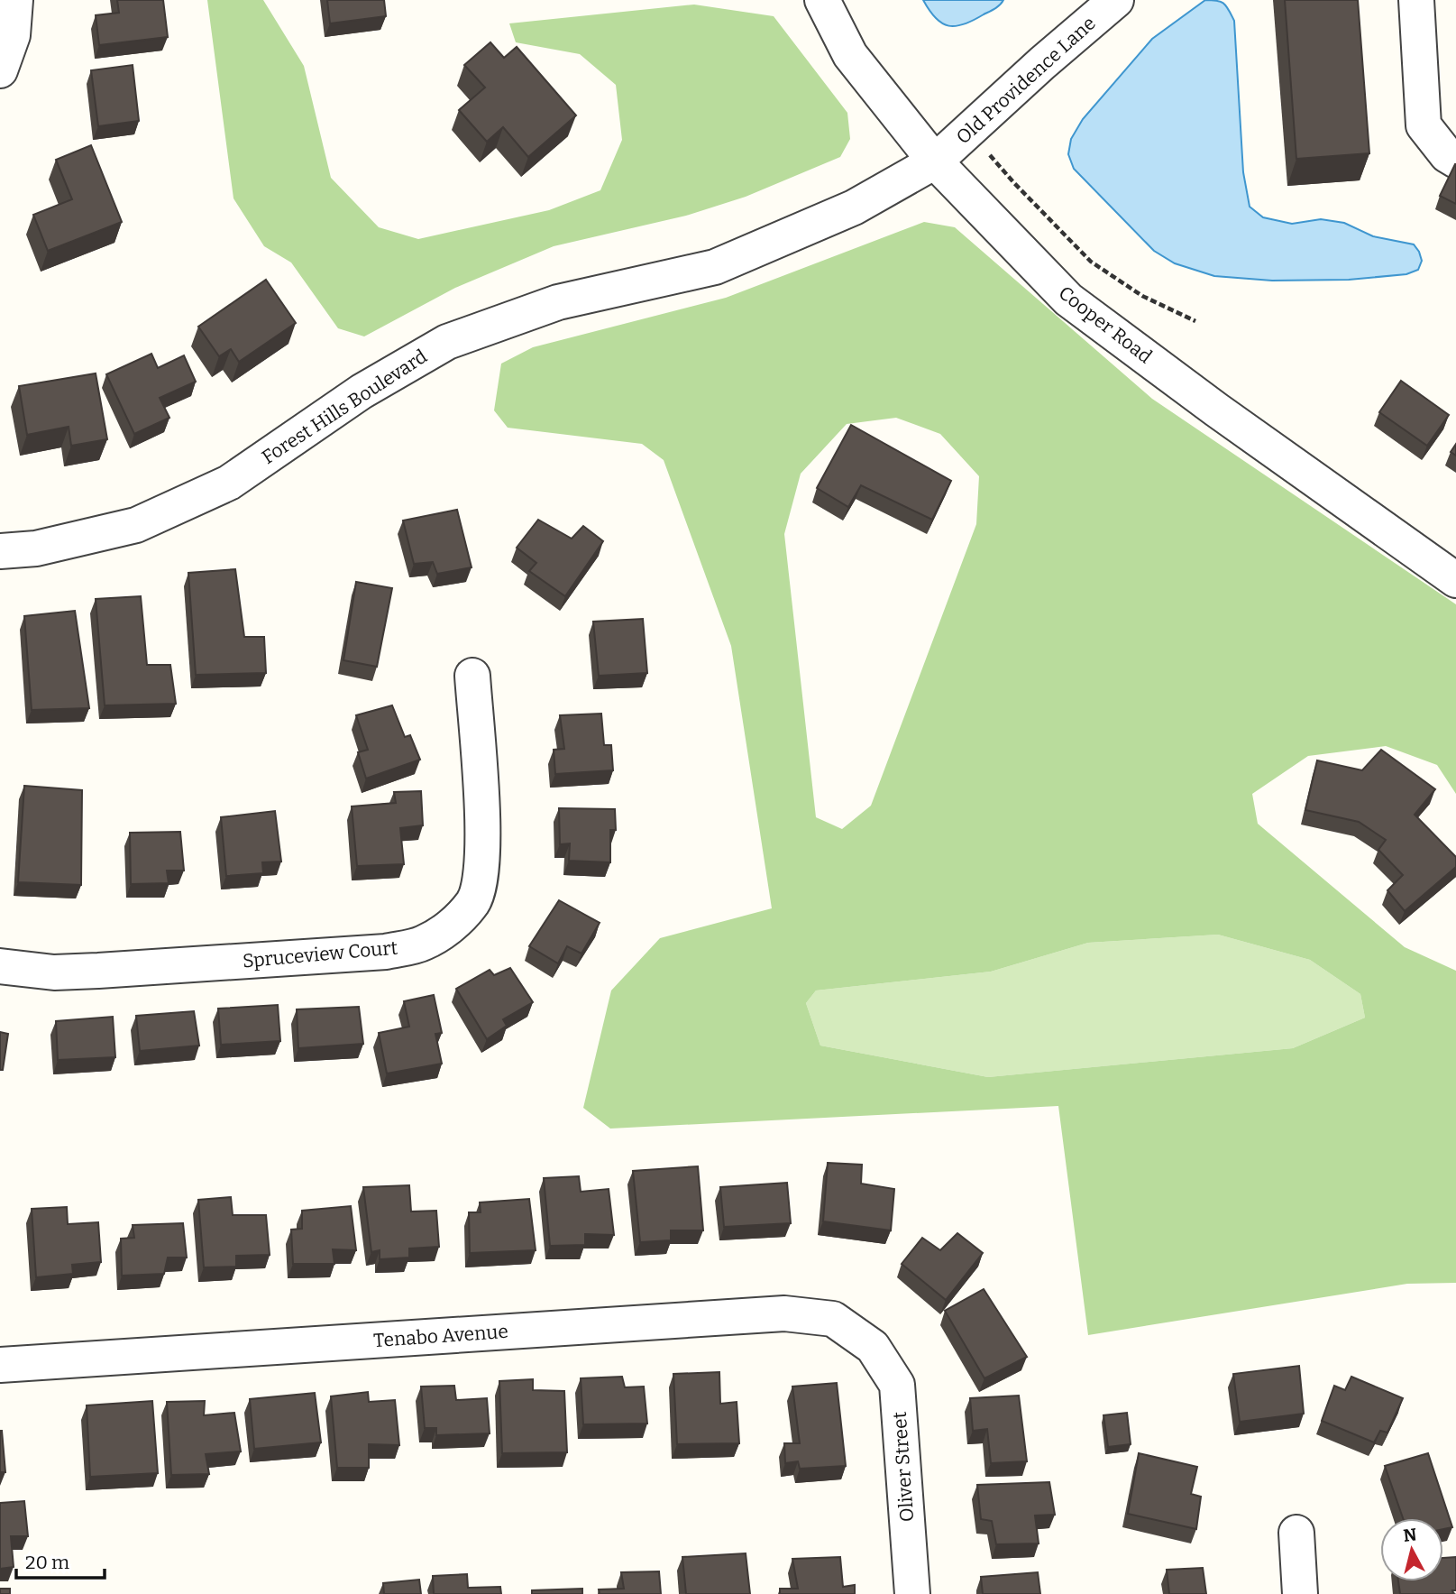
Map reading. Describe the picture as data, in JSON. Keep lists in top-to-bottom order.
{
  "streets": {
    "street": [
      "Old Providence Lane",
      "Cooper Road",
      "Forest Hills Boulevard",
      "Spruceview Court",
      "Tenabo Avenue",
      "Oliver Street"
    ]
  },
  "crossings": [
    ["Old Providence Lane", "Cooper Road"],
    ["Old Providence Lane", "Forest Hills Boulevard"],
    ["Cooper Road", "Forest Hills Boulevard"],
    ["Tenabo Avenue", "Oliver Street"]
  ],
  "scale_bar": "20 m",
  "north": "top"
}
